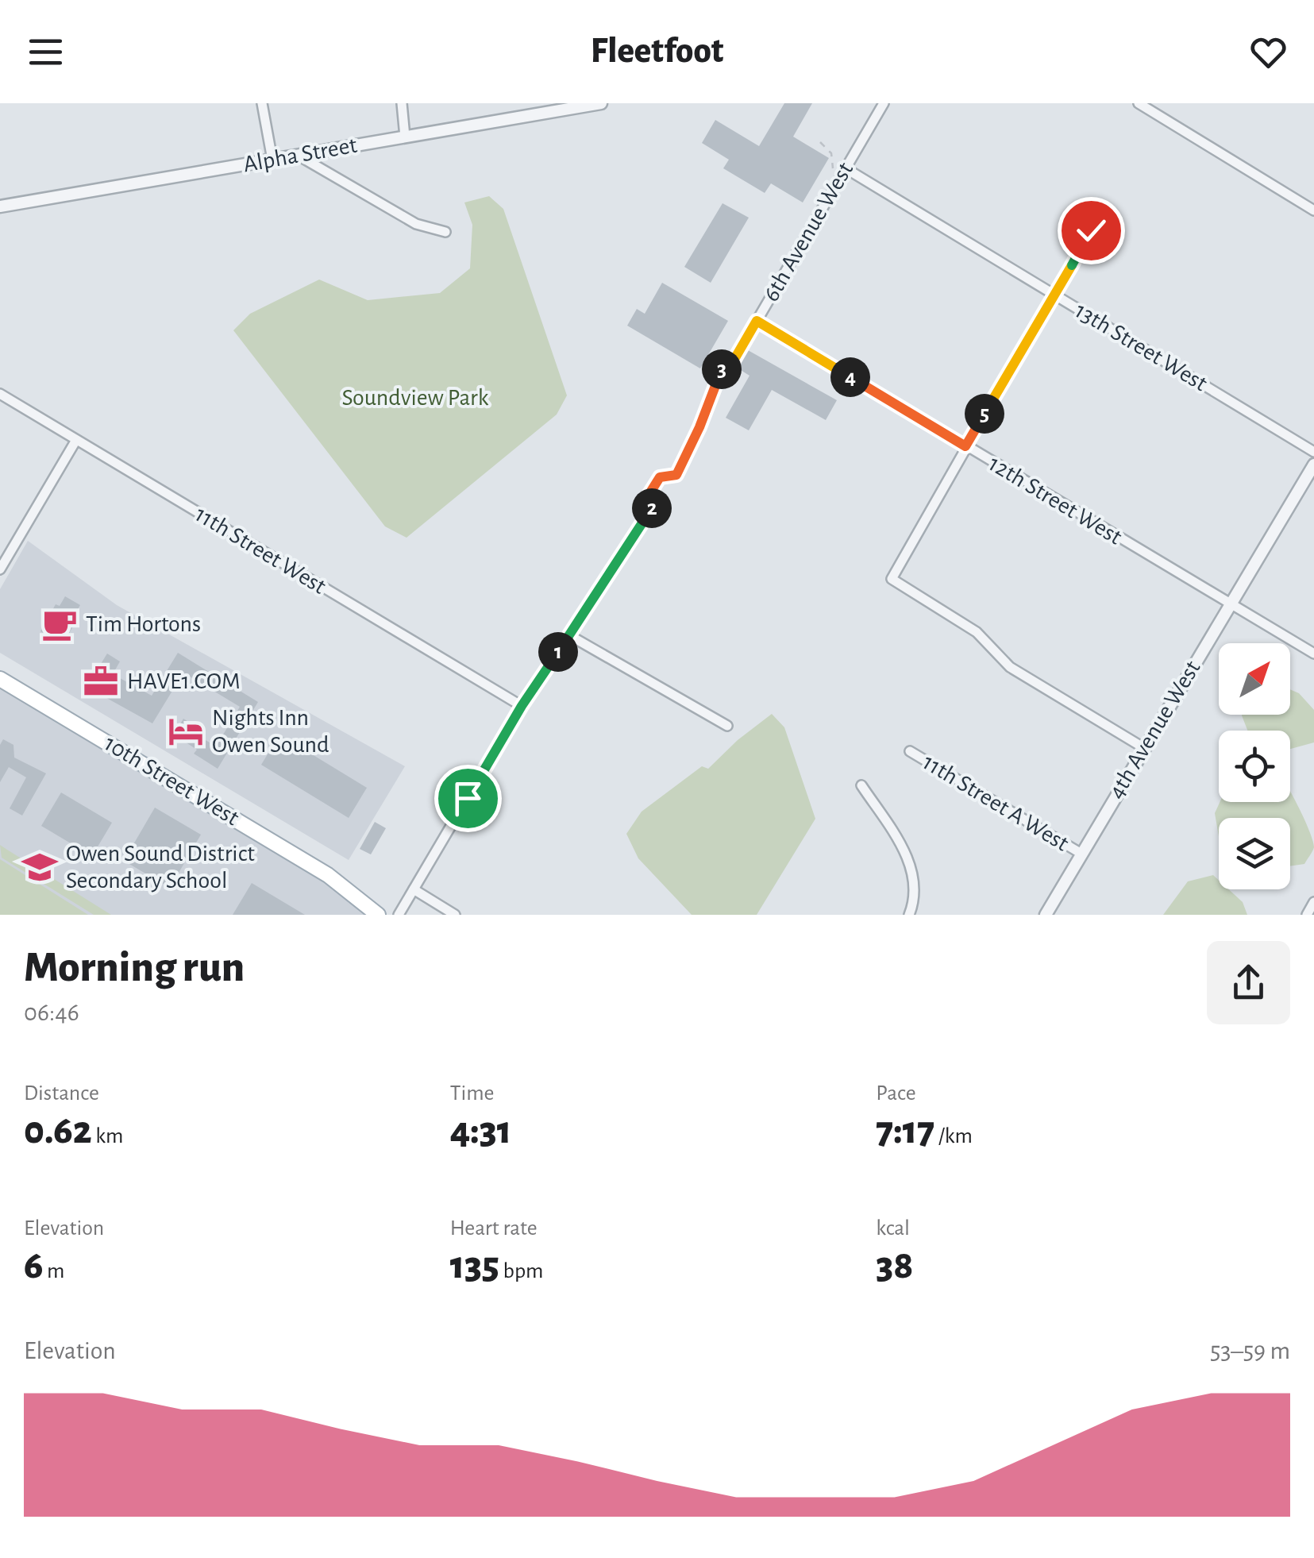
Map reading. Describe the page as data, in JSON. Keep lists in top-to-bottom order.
{
  "streets": {
    "main road": ["10th Street West"],
    "street": [
      "Alpha Street",
      "6th Avenue West",
      "13th Street West",
      "12th Street West",
      "11th Street West",
      "4th Avenue West",
      "11th Street A West"
    ]
  },
  "crossings": [
    ["6th Avenue West", "13th Street West"],
    ["6th Avenue West", "12th Street West"],
    ["12th Street West", "4th Avenue West"],
    ["4th Avenue West", "11th Street A West"]
  ],
  "parks": ["Soundview Park"],
  "places": {
    "cafe": ["Tim Hortons"],
    "office": ["HAVE1.COM"],
    "hotel": ["Nights Inn Owen Sound"],
    "school or university": ["Owen Sound District Secondary School"]
  },
  "north": "top right",
  "page": {
    "header": "Fleetfoot",
    "pins": [
      "3",
      "4",
      "5",
      "2",
      "1"
    ],
    "heading": ["Morning run", "06:46"],
    "stats": [
      ["Distance", "0.62 km"],
      ["Time", "4:31"],
      ["Pace", "7:17 /km"],
      ["Elevation", "6 m"],
      ["Heart rate", "135 bpm"],
      ["kcal", "38"]
    ],
    "chart": ["Elevation", "53–59 m"]
  }
}
